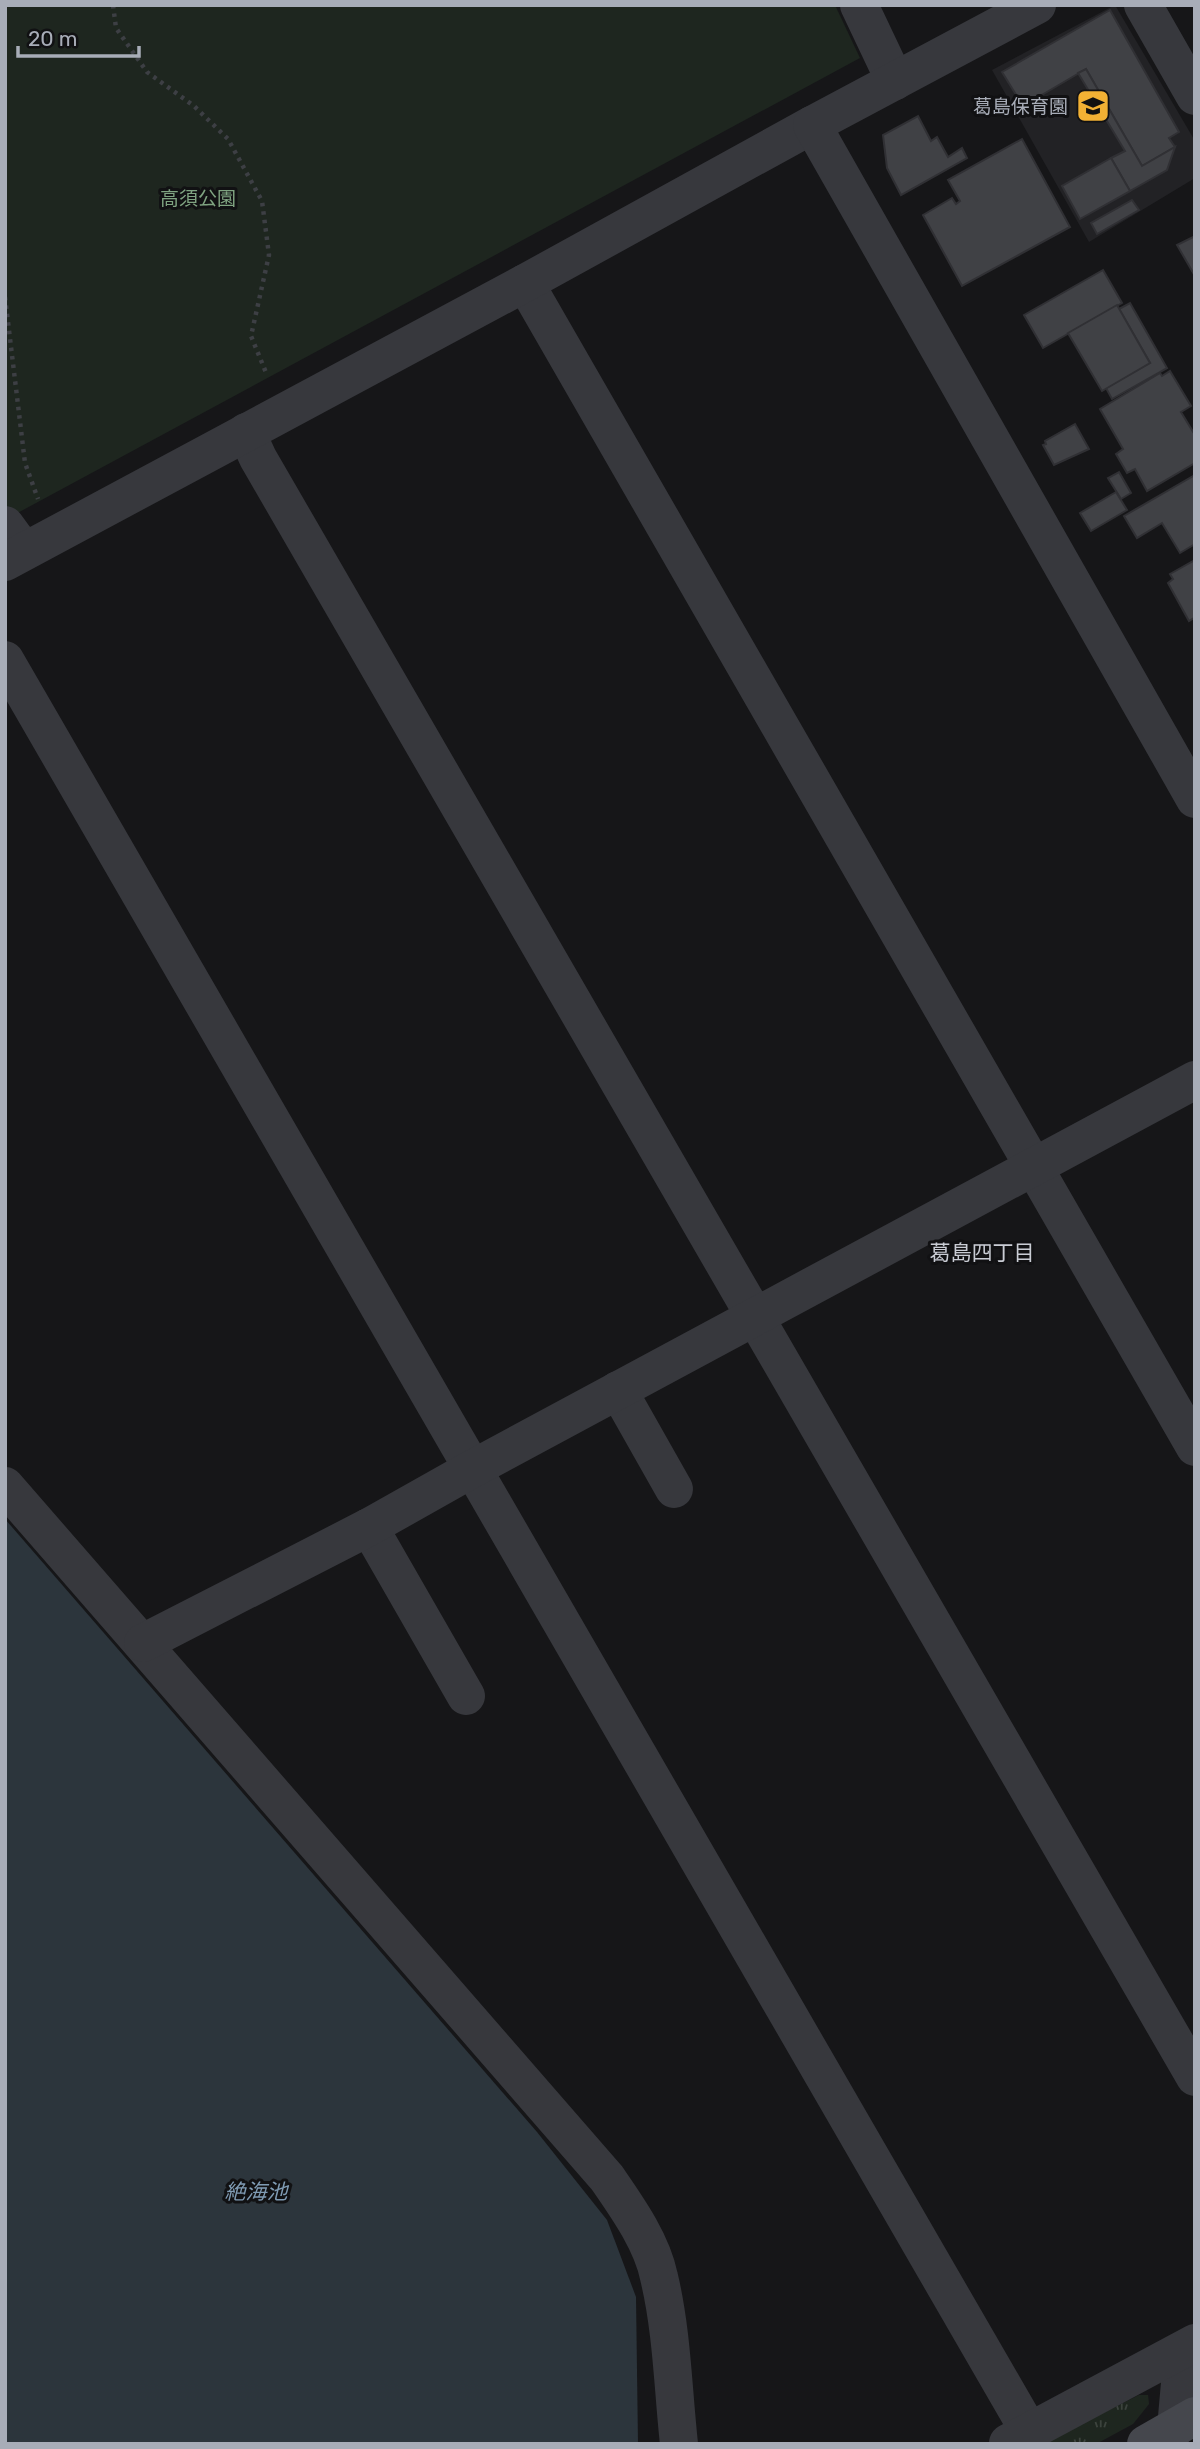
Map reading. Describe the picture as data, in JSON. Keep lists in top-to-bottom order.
{
  "districts": ["葛島四丁目"],
  "water": ["絶海池"],
  "parks": ["高須公園"],
  "places": {
    "school or university": ["葛島保育園"]
  },
  "scale_bar": "20 m"
}
